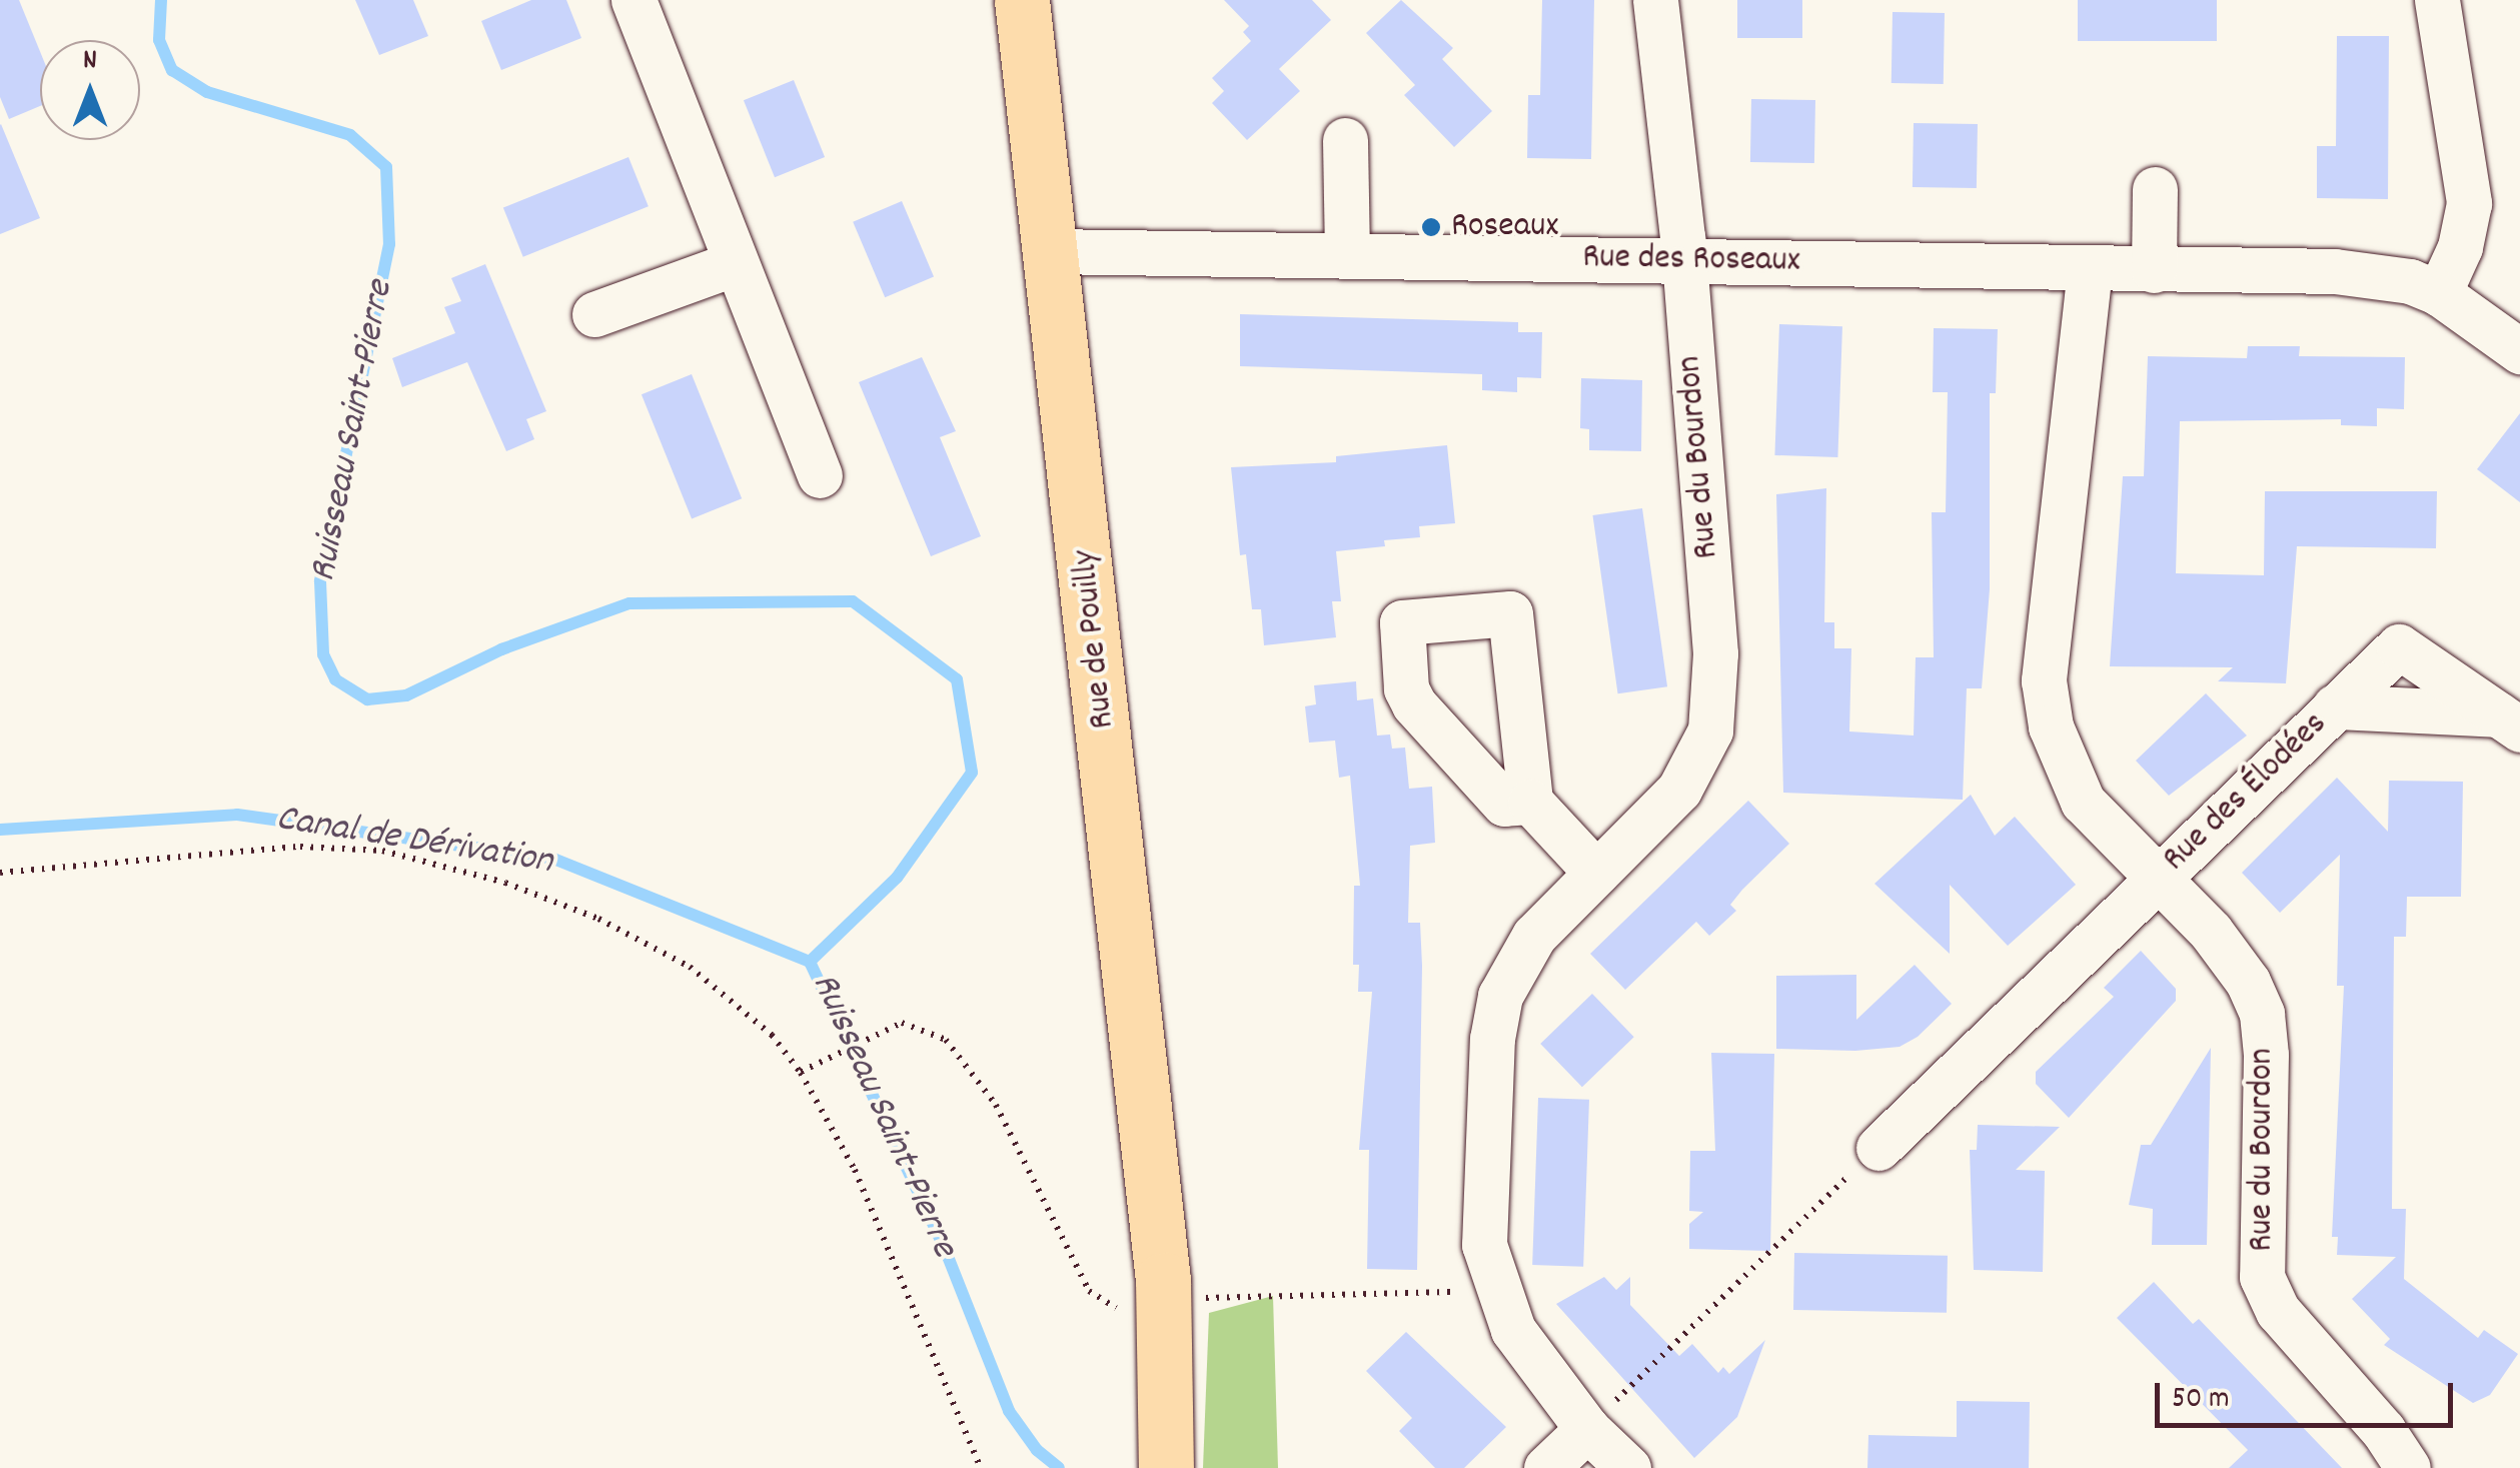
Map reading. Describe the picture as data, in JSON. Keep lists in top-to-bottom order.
{
  "streets": {
    "main road": ["Rue de Pouilly"],
    "street": ["Rue des Roseaux", "Rue du Bourdon", "Rue des Élodées"]
  },
  "crossings": [
    ["Rue des Roseaux", "Rue du Bourdon"],
    ["Rue des Roseaux", "Rue de Pouilly"],
    ["Rue du Bourdon", "Rue des Élodées"]
  ],
  "water": ["Ruisseau Saint-Pierre", "Canal de Dérivation"],
  "places": ["Roseaux"],
  "scale_bar": "50 m",
  "north": "top"
}
